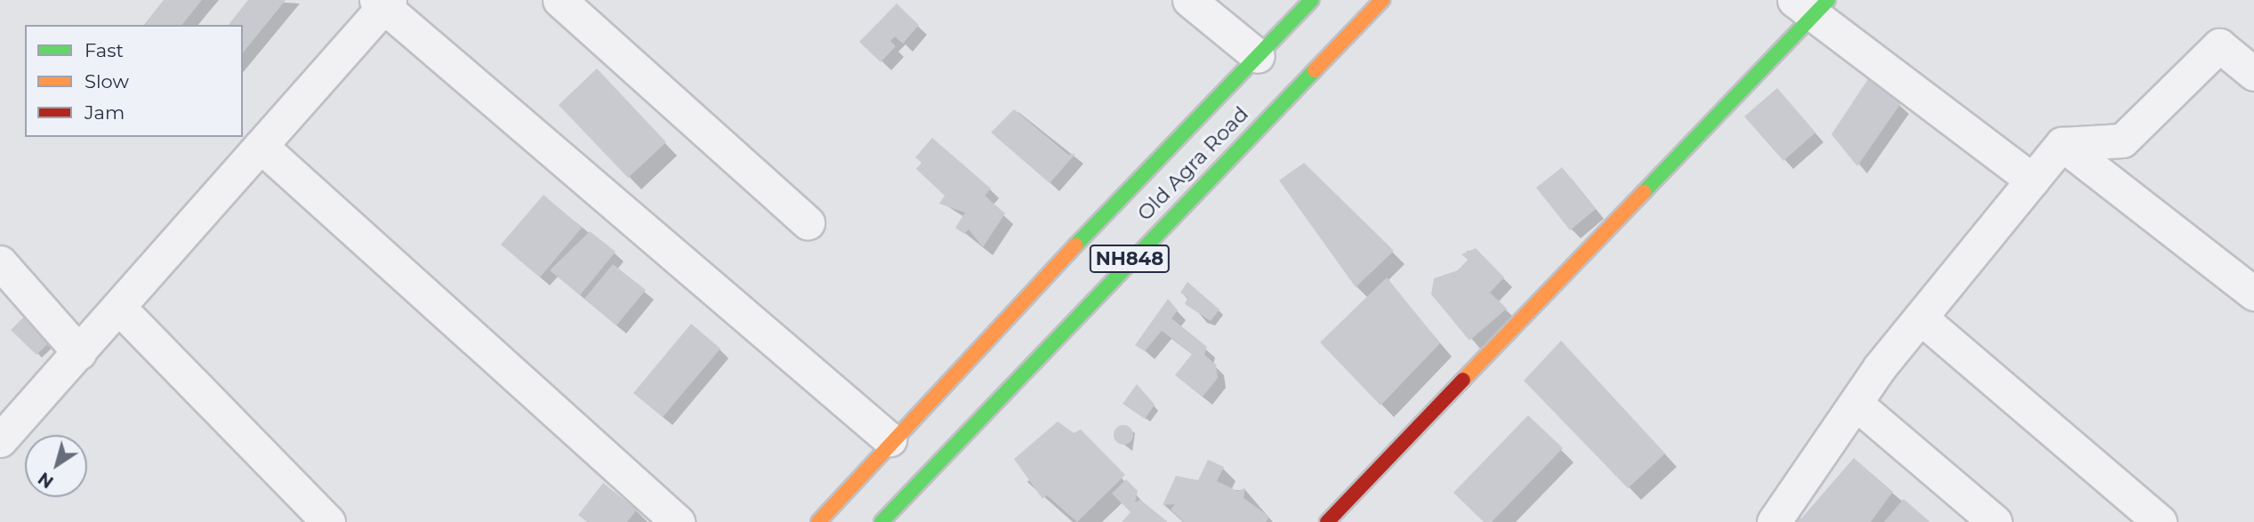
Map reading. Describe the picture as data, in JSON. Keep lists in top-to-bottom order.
{
  "streets": {
    "main road": ["Old Agra Road", "NH848"]
  },
  "legend": ["Fast", "Slow", "Jam"],
  "north": "bottom left"
}
